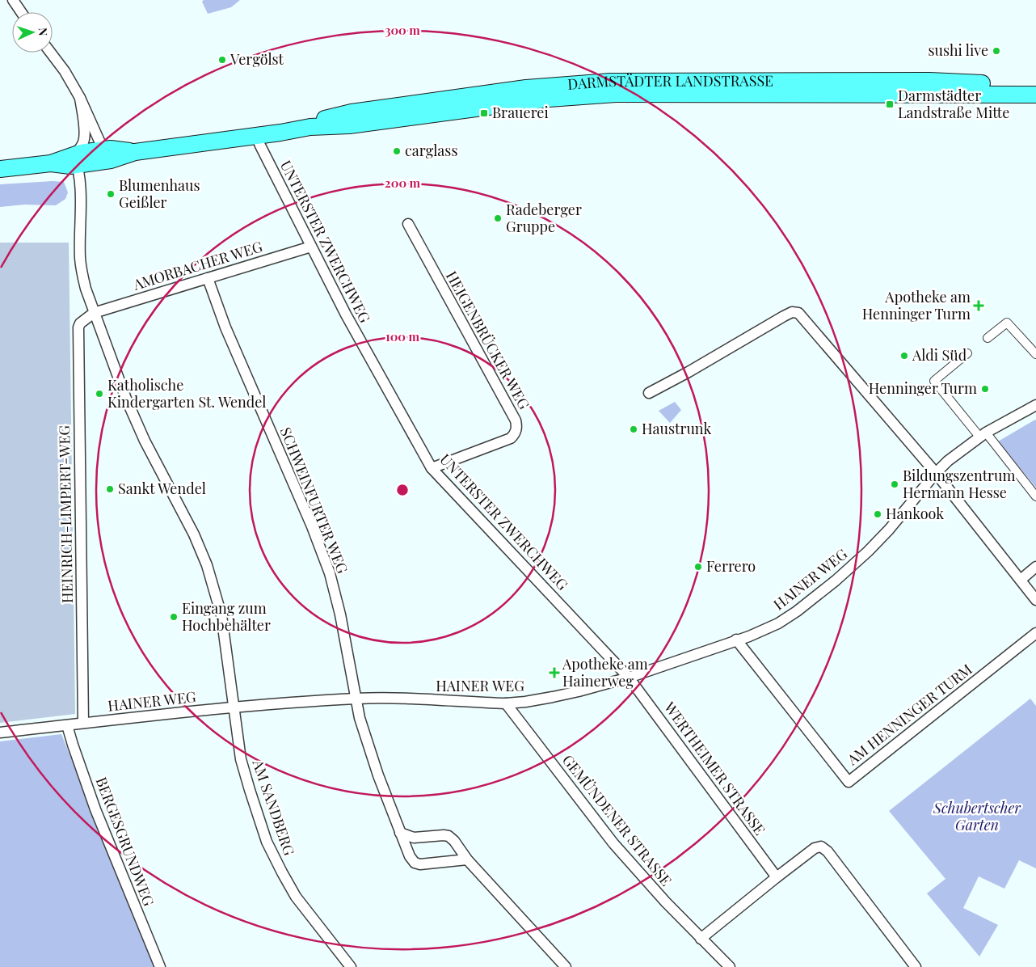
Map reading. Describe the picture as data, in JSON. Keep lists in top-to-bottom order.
{
  "streets": {
    "main road": ["DARMSTÄDTER LANDSTRASSE"],
    "street": [
      "UNTERSTER ZWERCHWEG",
      "AMORBACHER WEG",
      "HEIGENBRÜCKER WEG",
      "SCHWEINFURTER WEG",
      "HEINRICH-LIMPERT-WEG",
      "HAINER WEG",
      "AM HENNINGER TURM",
      "WERTHEIMER STRASSE",
      "AM SANDBERG",
      "GEMÜNDENER STRASSE",
      "BERGESGRUNDWEG"
    ]
  },
  "crossings": [
    ["DARMSTÄDTER LANDSTRASSE", "UNTERSTER ZWERCHWEG"],
    ["DARMSTÄDTER LANDSTRASSE", "AM SANDBERG"],
    ["UNTERSTER ZWERCHWEG", "AMORBACHER WEG"],
    ["UNTERSTER ZWERCHWEG", "HEIGENBRÜCKER WEG"],
    ["UNTERSTER ZWERCHWEG", "HAINER WEG"],
    ["UNTERSTER ZWERCHWEG", "WERTHEIMER STRASSE"],
    ["AMORBACHER WEG", "SCHWEINFURTER WEG"],
    ["AMORBACHER WEG", "HEINRICH-LIMPERT-WEG"],
    ["AMORBACHER WEG", "AM SANDBERG"],
    ["SCHWEINFURTER WEG", "HAINER WEG"],
    ["HEINRICH-LIMPERT-WEG", "HAINER WEG"],
    ["HEINRICH-LIMPERT-WEG", "AM SANDBERG"],
    ["HAINER WEG", "AM HENNINGER TURM"],
    ["HAINER WEG", "WERTHEIMER STRASSE"],
    ["HAINER WEG", "AM SANDBERG"],
    ["HAINER WEG", "GEMÜNDENER STRASSE"],
    ["HAINER WEG", "BERGESGRUNDWEG"]
  ],
  "parks": ["Schubertscher Garten"],
  "places": {
    "other": [
      "sushi live",
      "Vergölst",
      "carglass",
      "Blumenhaus Geißler",
      "Radeberger Gruppe",
      "Aldi Süd",
      "Henninger Turm",
      "Katholische Kindergarten St. Wendel",
      "Haustrunk",
      "Bildungszentrum Hermann Hesse",
      "Sankt Wendel",
      "Hankook",
      "Ferrero",
      "Eingang zum Hochbehälter"
    ],
    "transit": ["Darmstädter Landstraße Mitte", "Brauerei"],
    "health": ["Apotheke am Henninger Turm", "Apotheke am Hainerweg"]
  },
  "north": "right",
  "rings": ["300 m", "200 m", "100 m"]
}
